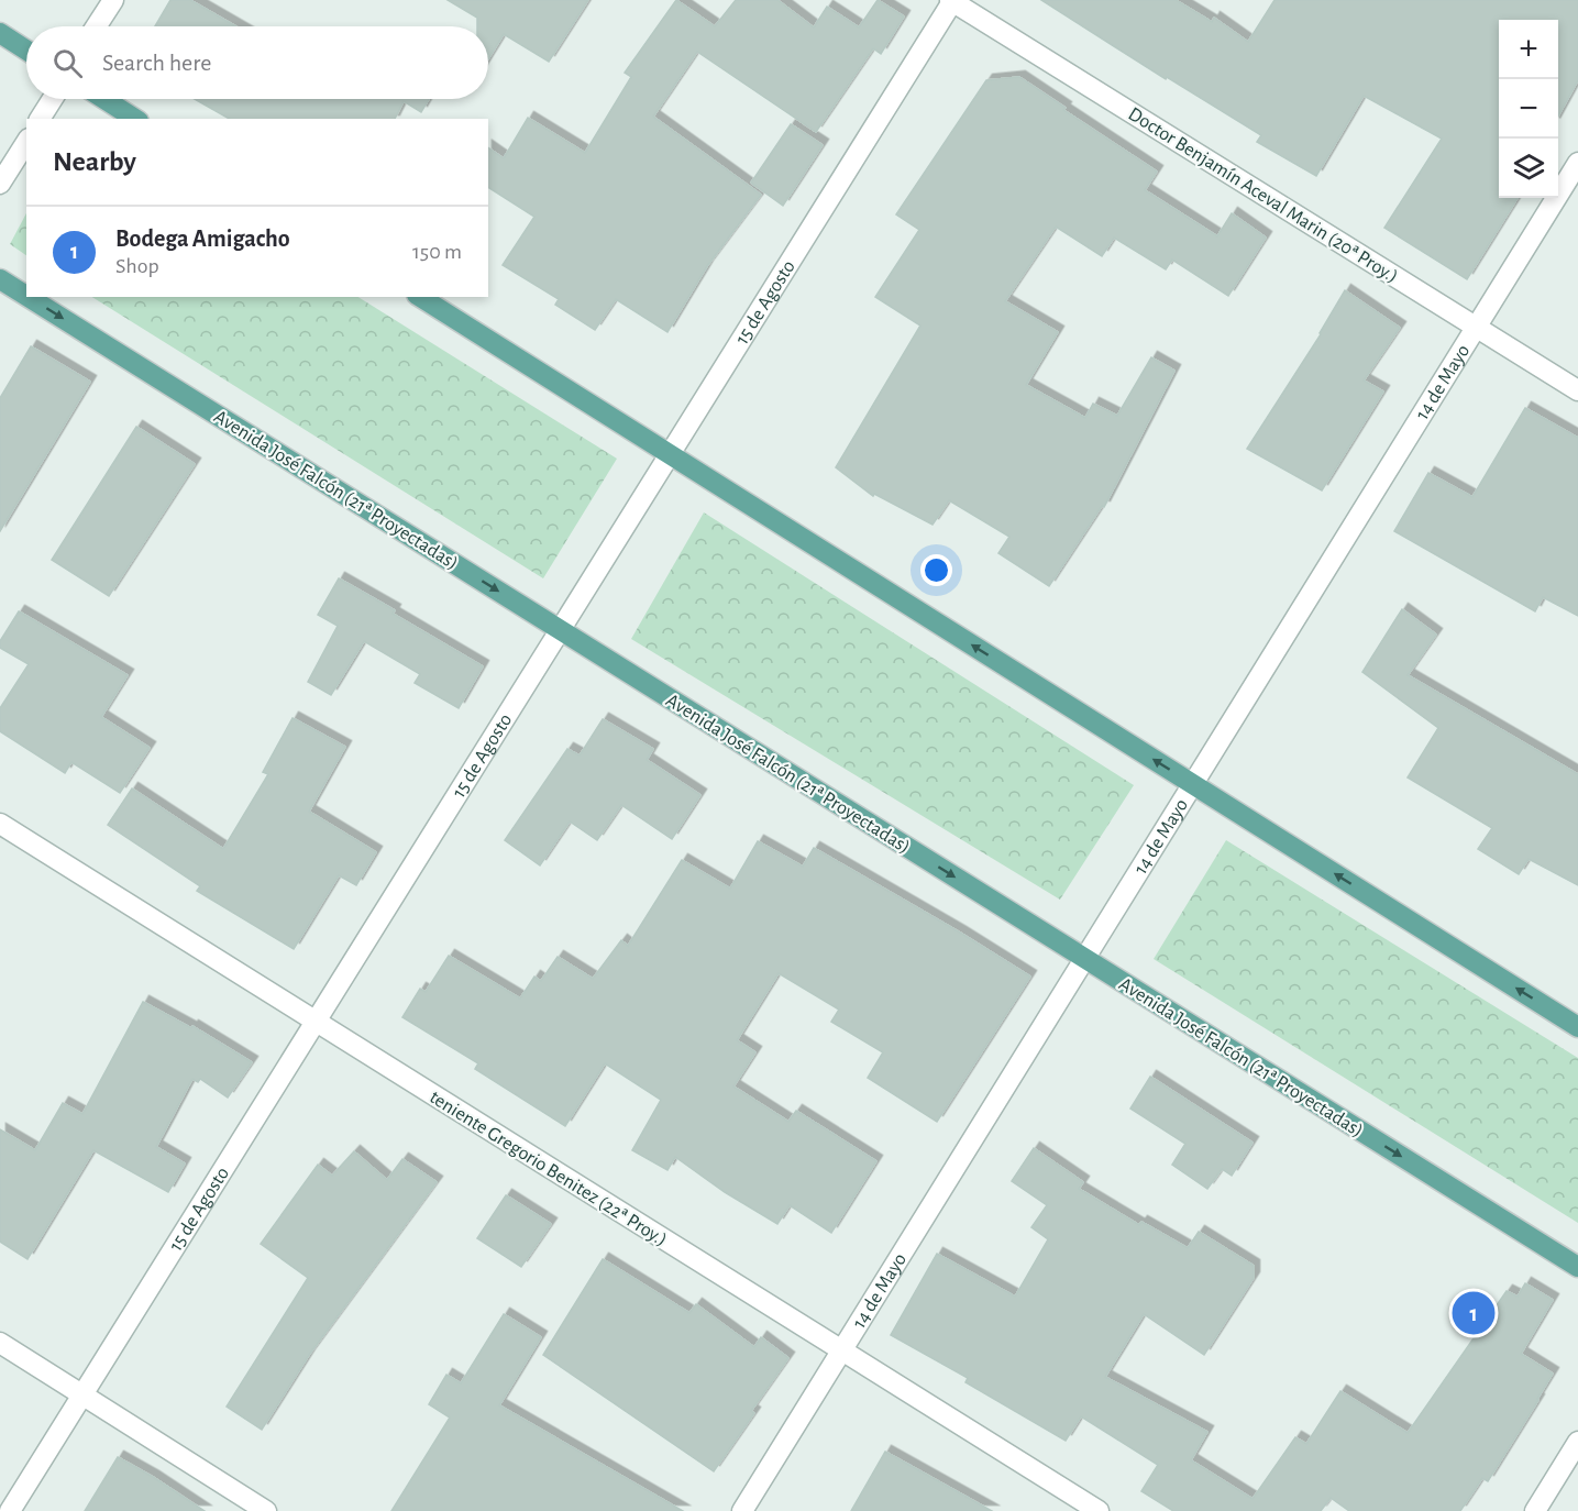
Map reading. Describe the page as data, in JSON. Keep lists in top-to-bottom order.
{
  "streets": {
    "main road": ["Avenida José Falcón (21ª Proyectadas)"],
    "street": [
      "Doctor Benjamín Aceval Marin (20ª Proy.)",
      "15 de Agosto",
      "14 de Mayo",
      "teniente Gregorio Benitez (22ª Proy.)"
    ]
  },
  "crossings": [
    ["Doctor Benjamín Aceval Marin (20ª Proy.)", "15 de Agosto"],
    ["Doctor Benjamín Aceval Marin (20ª Proy.)", "14 de Mayo"],
    ["15 de Agosto", "Avenida José Falcón (21ª Proyectadas)"],
    ["15 de Agosto", "teniente Gregorio Benitez (22ª Proy.)"],
    ["14 de Mayo", "Avenida José Falcón (21ª Proyectadas)"],
    ["14 de Mayo", "teniente Gregorio Benitez (22ª Proy.)"]
  ],
  "one_way": ["Avenida José Falcón (21ª Proyectadas)"],
  "page": {
    "map_buttons": ["+", "−"],
    "search": "Search here",
    "heading": "Nearby",
    "list": [
      {
        "mark": "1",
        "name": "Bodega Amigacho",
        "note": "Shop",
        "value": "150 m"
      }
    ],
    "pins": "1"
  }
}
